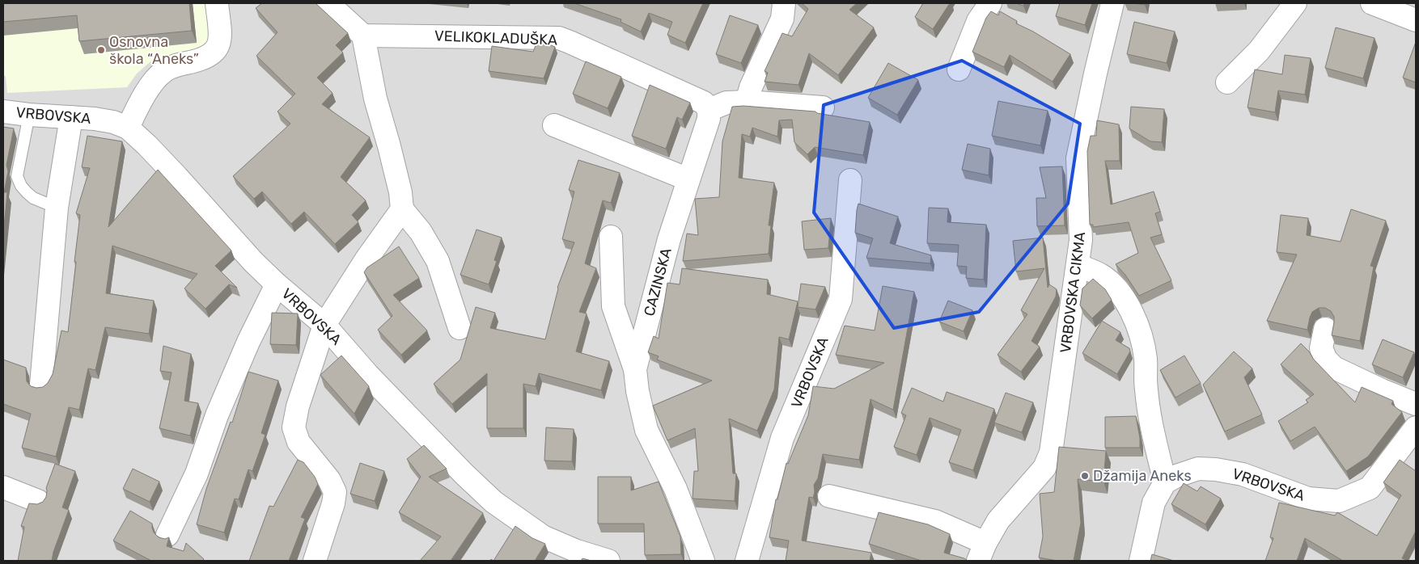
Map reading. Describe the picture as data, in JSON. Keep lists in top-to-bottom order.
{
  "streets": {
    "street": [
      "VELIKOKLADUŠKA",
      "VRBOVSKA",
      "CAZINSKA",
      "VRBOVSKA CIKMA"
    ]
  },
  "crossings": [
    ["VELIKOKLADUŠKA", "CAZINSKA"]
  ],
  "places": ["Osnovna škola “Aneks”", "Džamija Aneks"]
}
